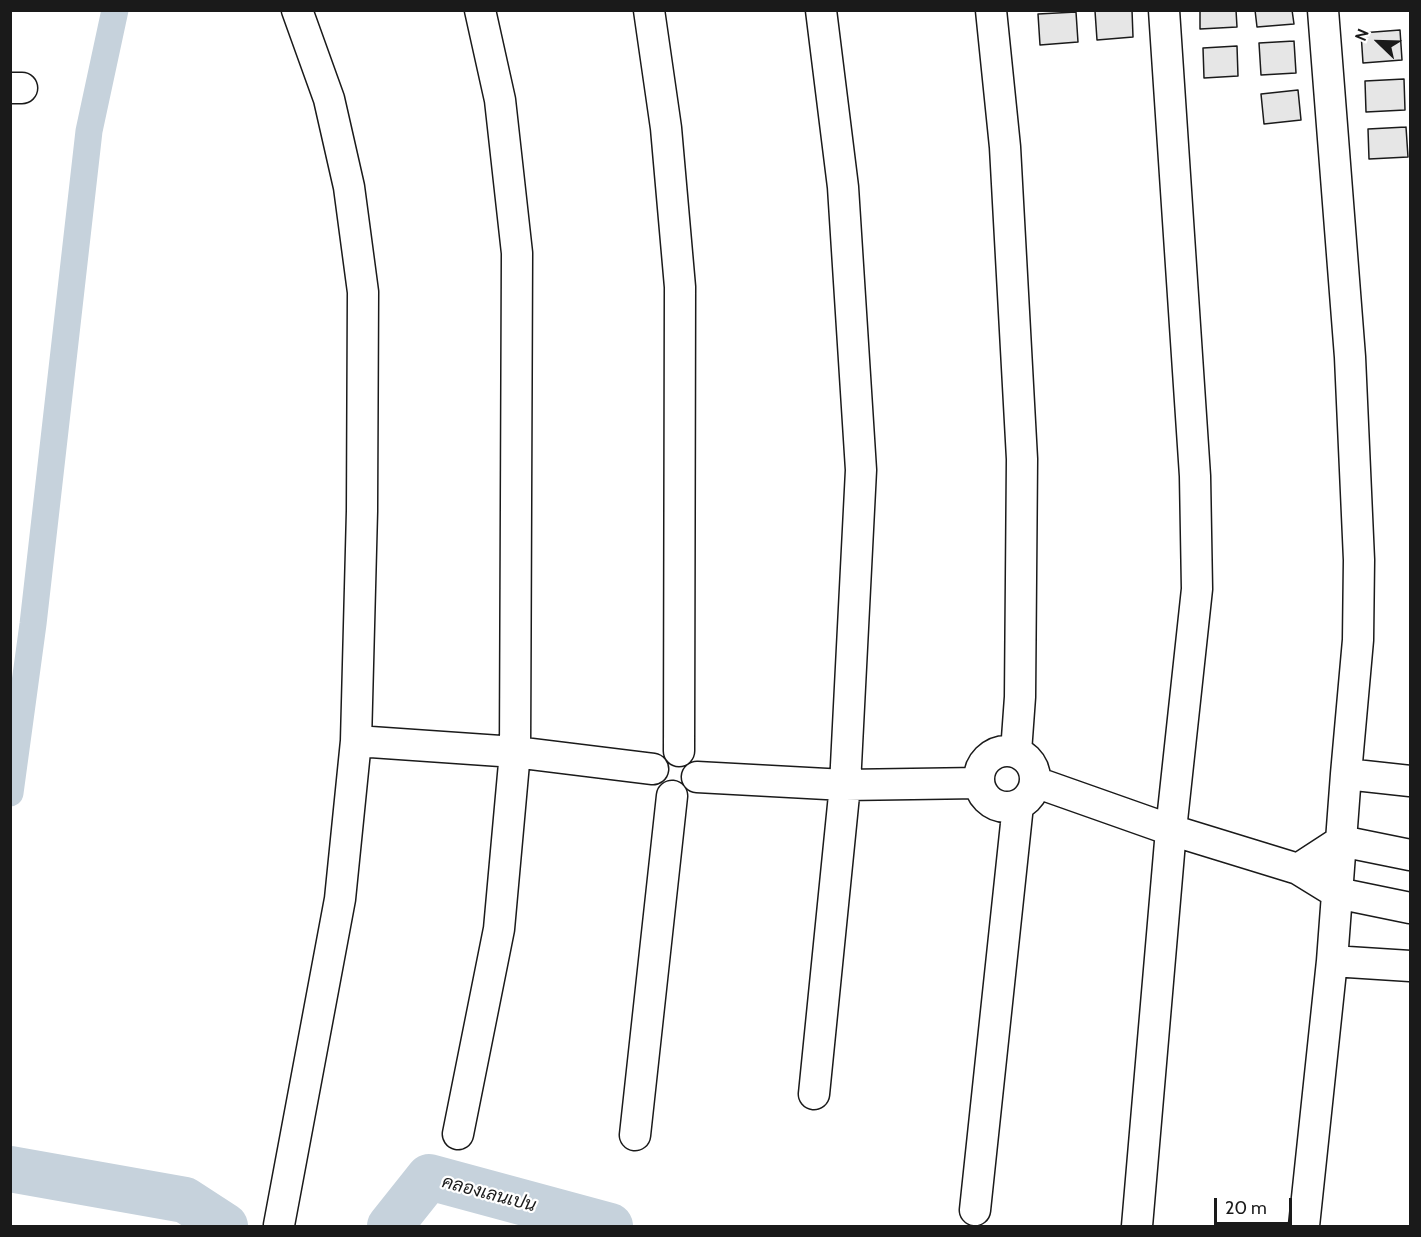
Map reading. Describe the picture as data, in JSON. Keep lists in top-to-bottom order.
{
  "water": ["คลองเลนเปน"],
  "scale_bar": "20 m",
  "north": "top left"
}
